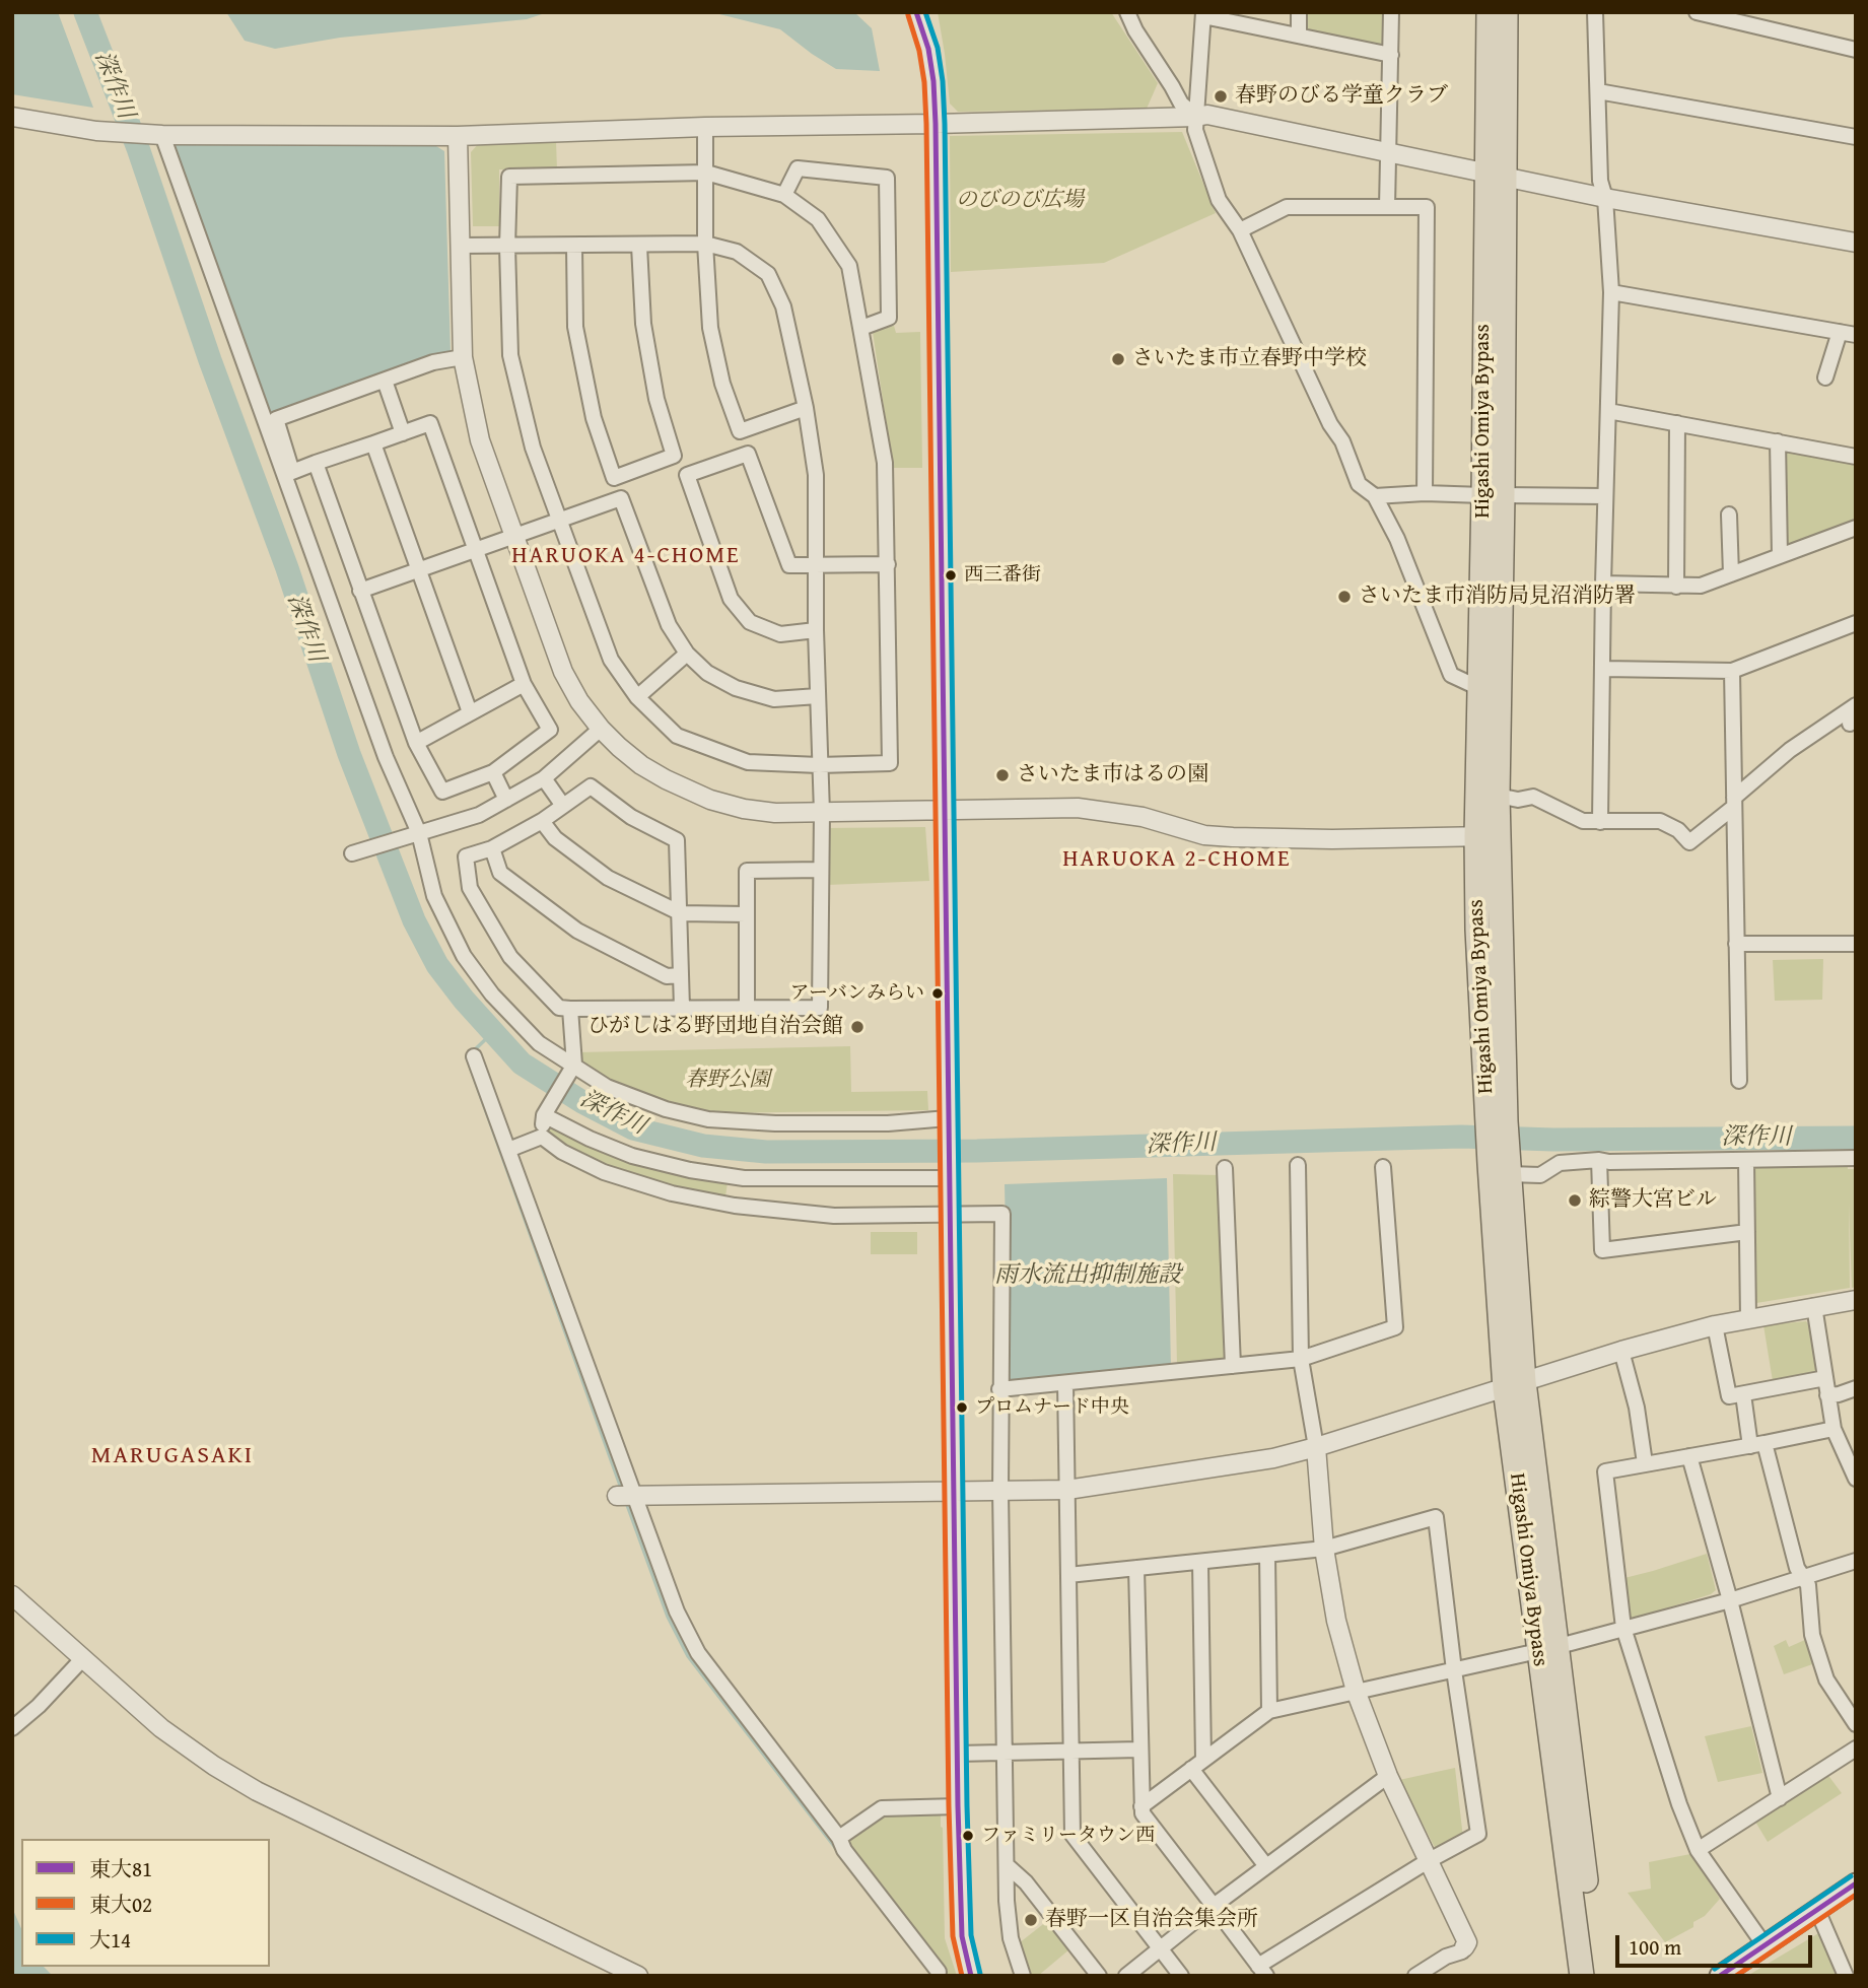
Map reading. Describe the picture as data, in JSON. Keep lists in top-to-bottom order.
{
  "streets": {
    "highway": ["Higashi Omiya Bypass"]
  },
  "districts": ["HARUOKA 4-CHOME", "HARUOKA 2-CHOME", "MARUGASAKI"],
  "water": ["深作川", "雨水流出抑制施設"],
  "parks": ["のびのび広場", "春野公園"],
  "places": [
    "春野のびる学童クラブ",
    "さいたま市立春野中学校",
    "西三番街",
    "さいたま市消防局見沼消防署",
    "さいたま市はるの園",
    "アーバンみらい",
    "ひがしはる野団地自治会館",
    "綜警大宮ビル",
    "プロムナード中央",
    "ファミリータウン西",
    "春野一区自治会集会所"
  ],
  "lines": ["transit line 東大81", "transit line 大14", "transit line 東大02"],
  "legend": ["東大81", "東大02", "大14"],
  "scale_bar": "100 m"
}
